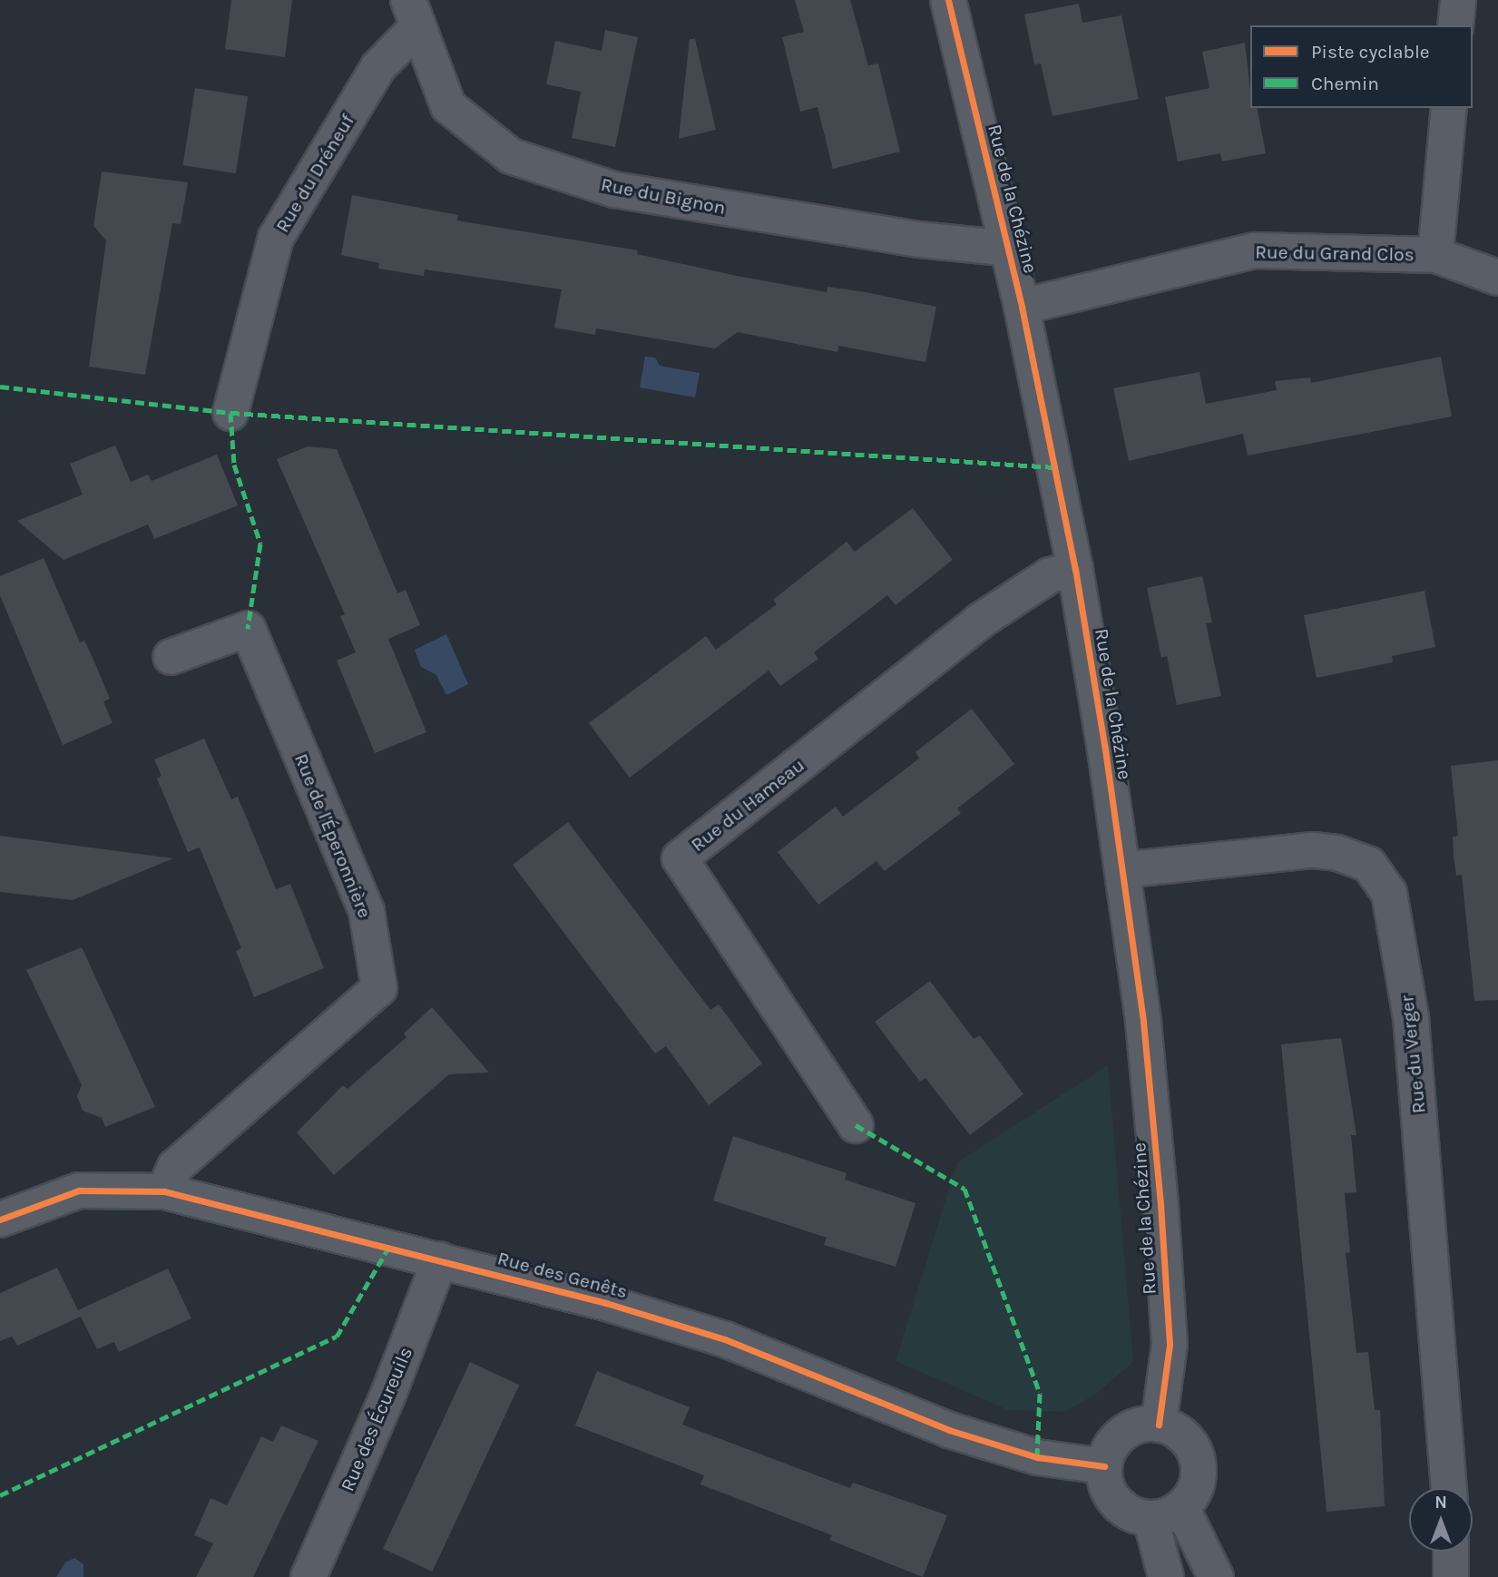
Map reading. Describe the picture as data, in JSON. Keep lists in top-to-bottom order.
{
  "streets": {
    "street": [
      "Rue du Dréneuf",
      "Rue du Bignon",
      "Rue de la Chézine",
      "Rue du Grand Clos",
      "Rue du Hameau",
      "Rue de l'Éperonnière",
      "Rue du Verger",
      "Rue des Genêts",
      "Rue des Écureuils"
    ]
  },
  "crossings": [
    ["Rue du Dréneuf", "Rue du Bignon"],
    ["Rue du Bignon", "Rue de la Chézine"],
    ["Rue de la Chézine", "Rue du Grand Clos"],
    ["Rue de la Chézine", "Rue du Hameau"],
    ["Rue de la Chézine", "Rue du Verger"],
    ["Rue de la Chézine", "Rue des Genêts"],
    ["Rue de l'Éperonnière", "Rue des Genêts"],
    ["Rue des Genêts", "Rue des Écureuils"]
  ],
  "legend": ["Piste cyclable", "Chemin"],
  "north": "top"
}
